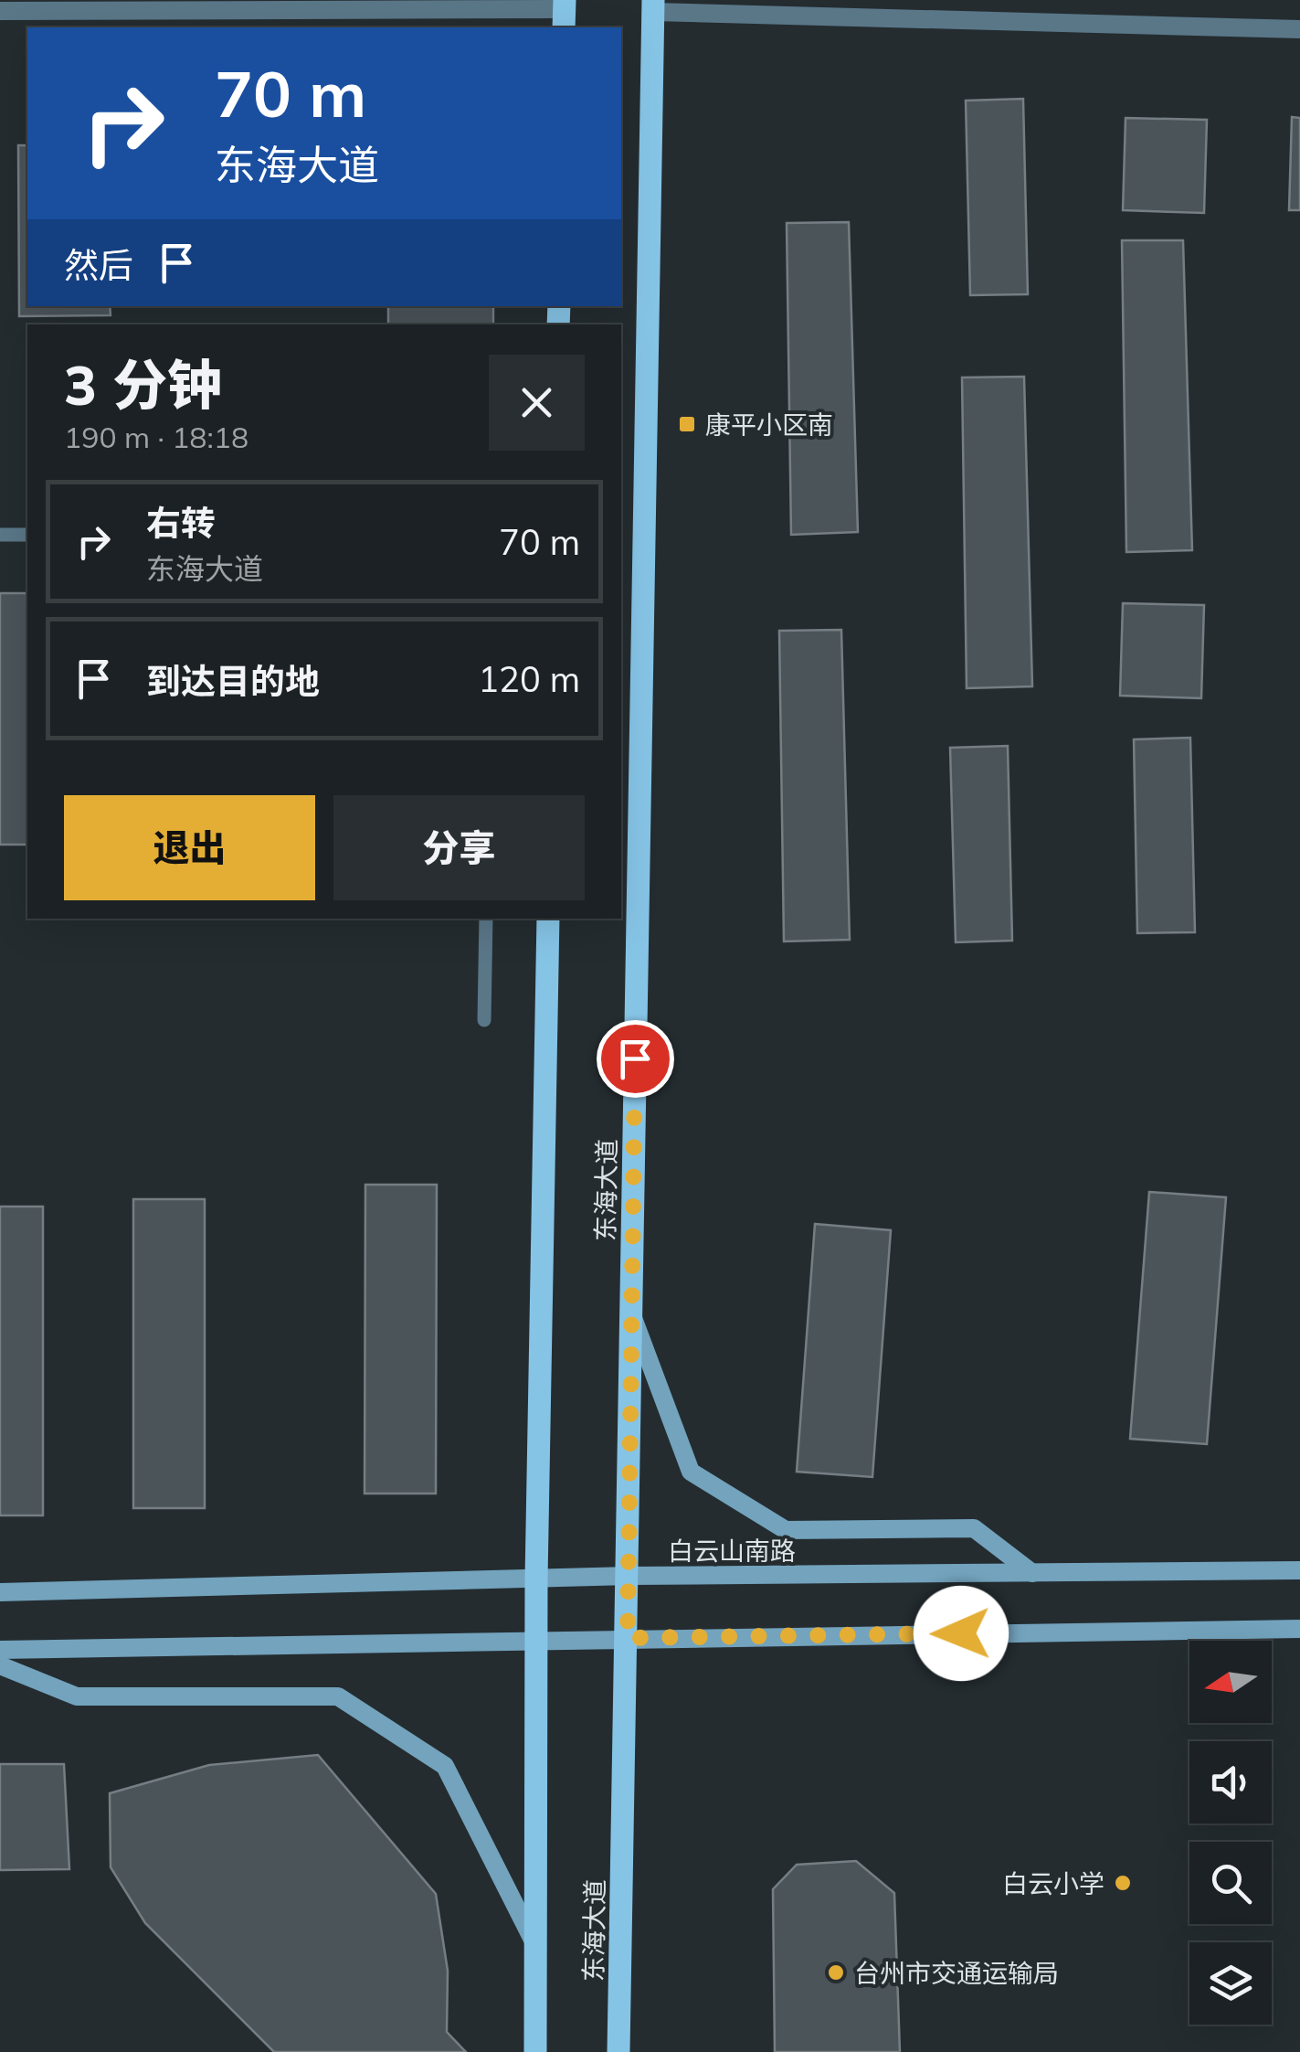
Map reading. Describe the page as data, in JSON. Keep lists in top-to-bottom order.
{
  "streets": {
    "main road": ["东海大道", "白云山南路"]
  },
  "crossings": [
    ["东海大道", "白云山南路"]
  ],
  "places": {
    "transit": ["康平小区南"],
    "other": ["白云小学", "台州市交通运输局"]
  },
  "north": "left",
  "page": {
    "turn": ["70 m", "东海大道"],
    "then": "然后",
    "heading": ["3 分钟", "190 m · 18:18"],
    "list": [
      {
        "name": "右转",
        "note": "东海大道",
        "value": "70 m"
      },
      {
        "name": "到达目的地",
        "value": "120 m"
      }
    ],
    "buttons": ["退出", "分享"]
  }
}
